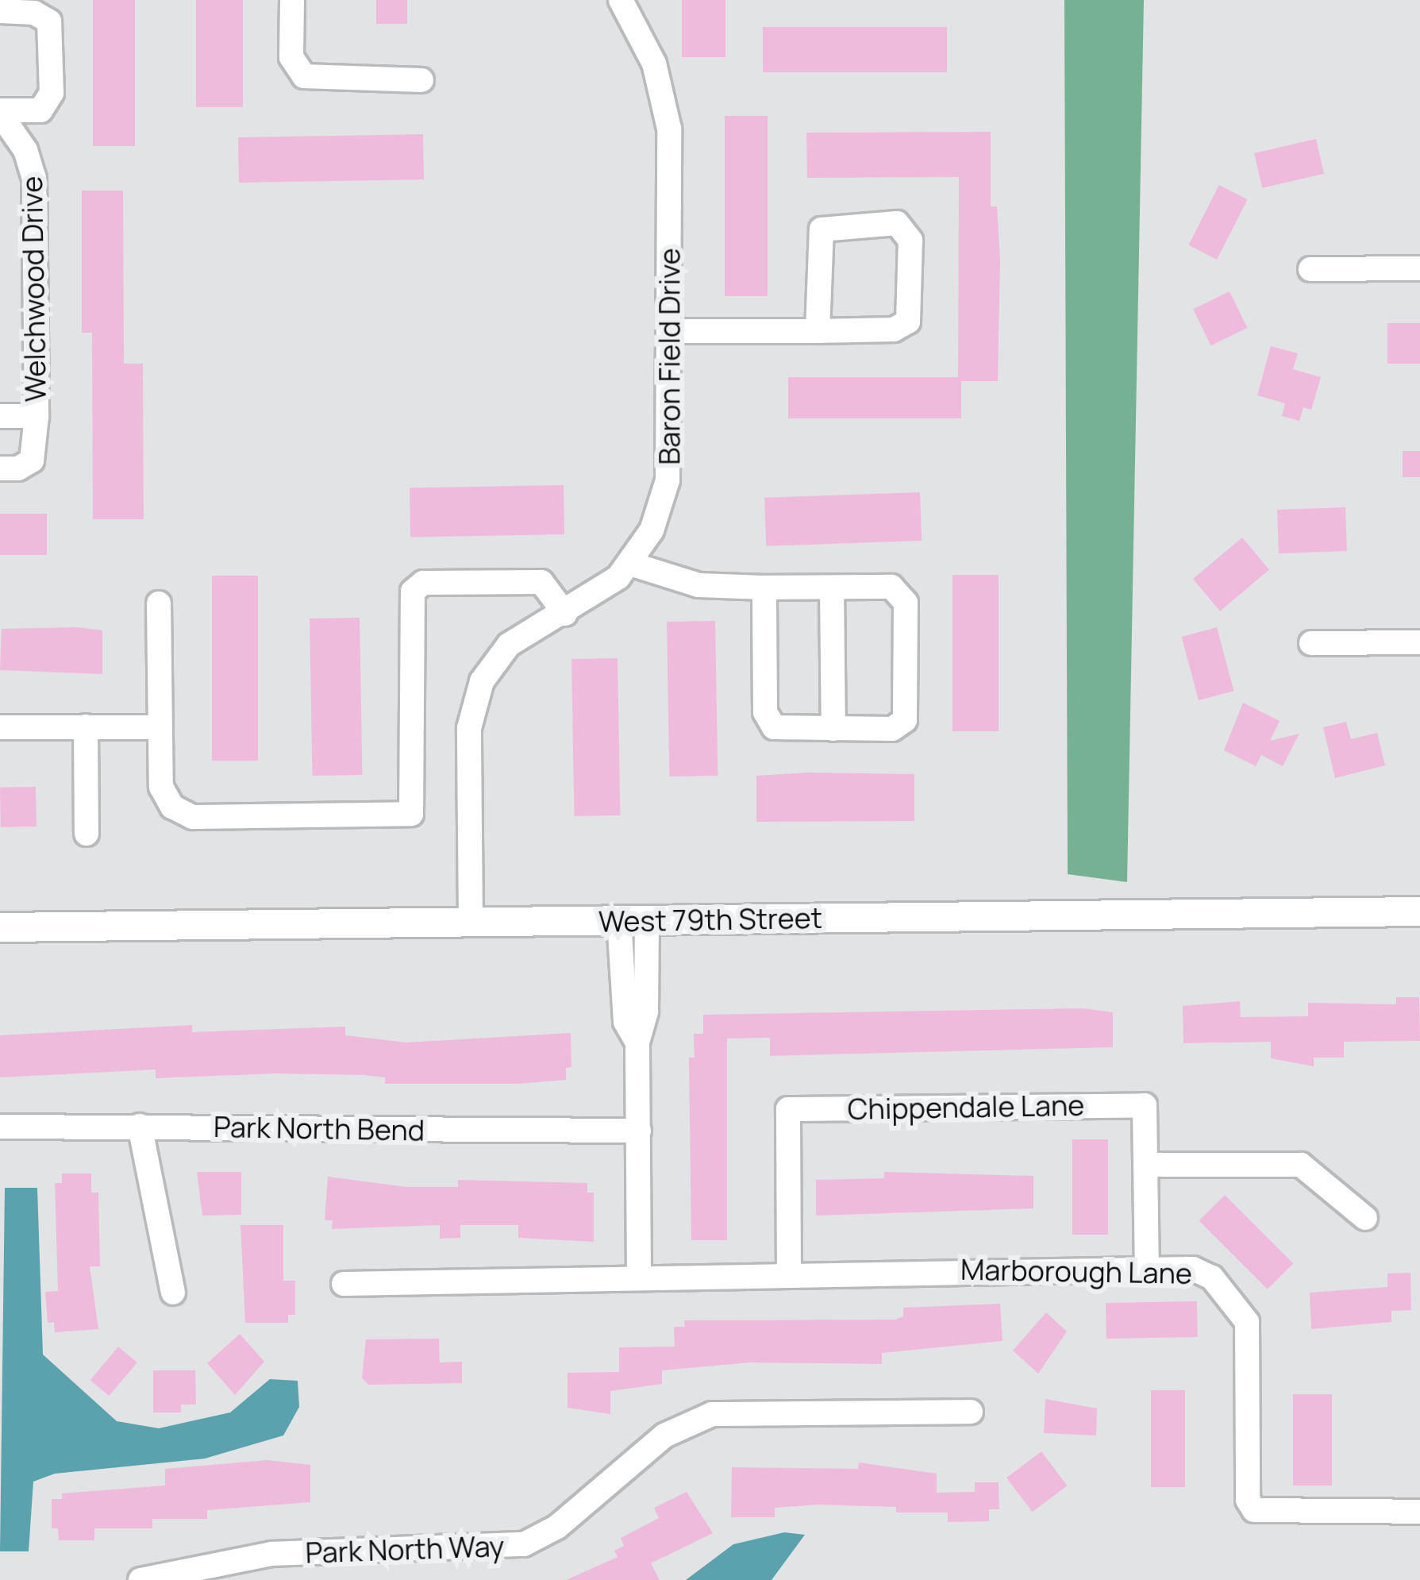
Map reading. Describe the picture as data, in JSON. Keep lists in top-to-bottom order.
{
  "streets": {
    "main road": ["West 79th Street"],
    "street": [
      "Welchwood Drive",
      "Baron Field Drive",
      "Chippendale Lane",
      "Park North Bend",
      "Marborough Lane",
      "Park North Way"
    ]
  },
  "crossings": [
    ["Baron Field Drive", "West 79th Street"],
    ["Chippendale Lane", "Marborough Lane"]
  ]
}
